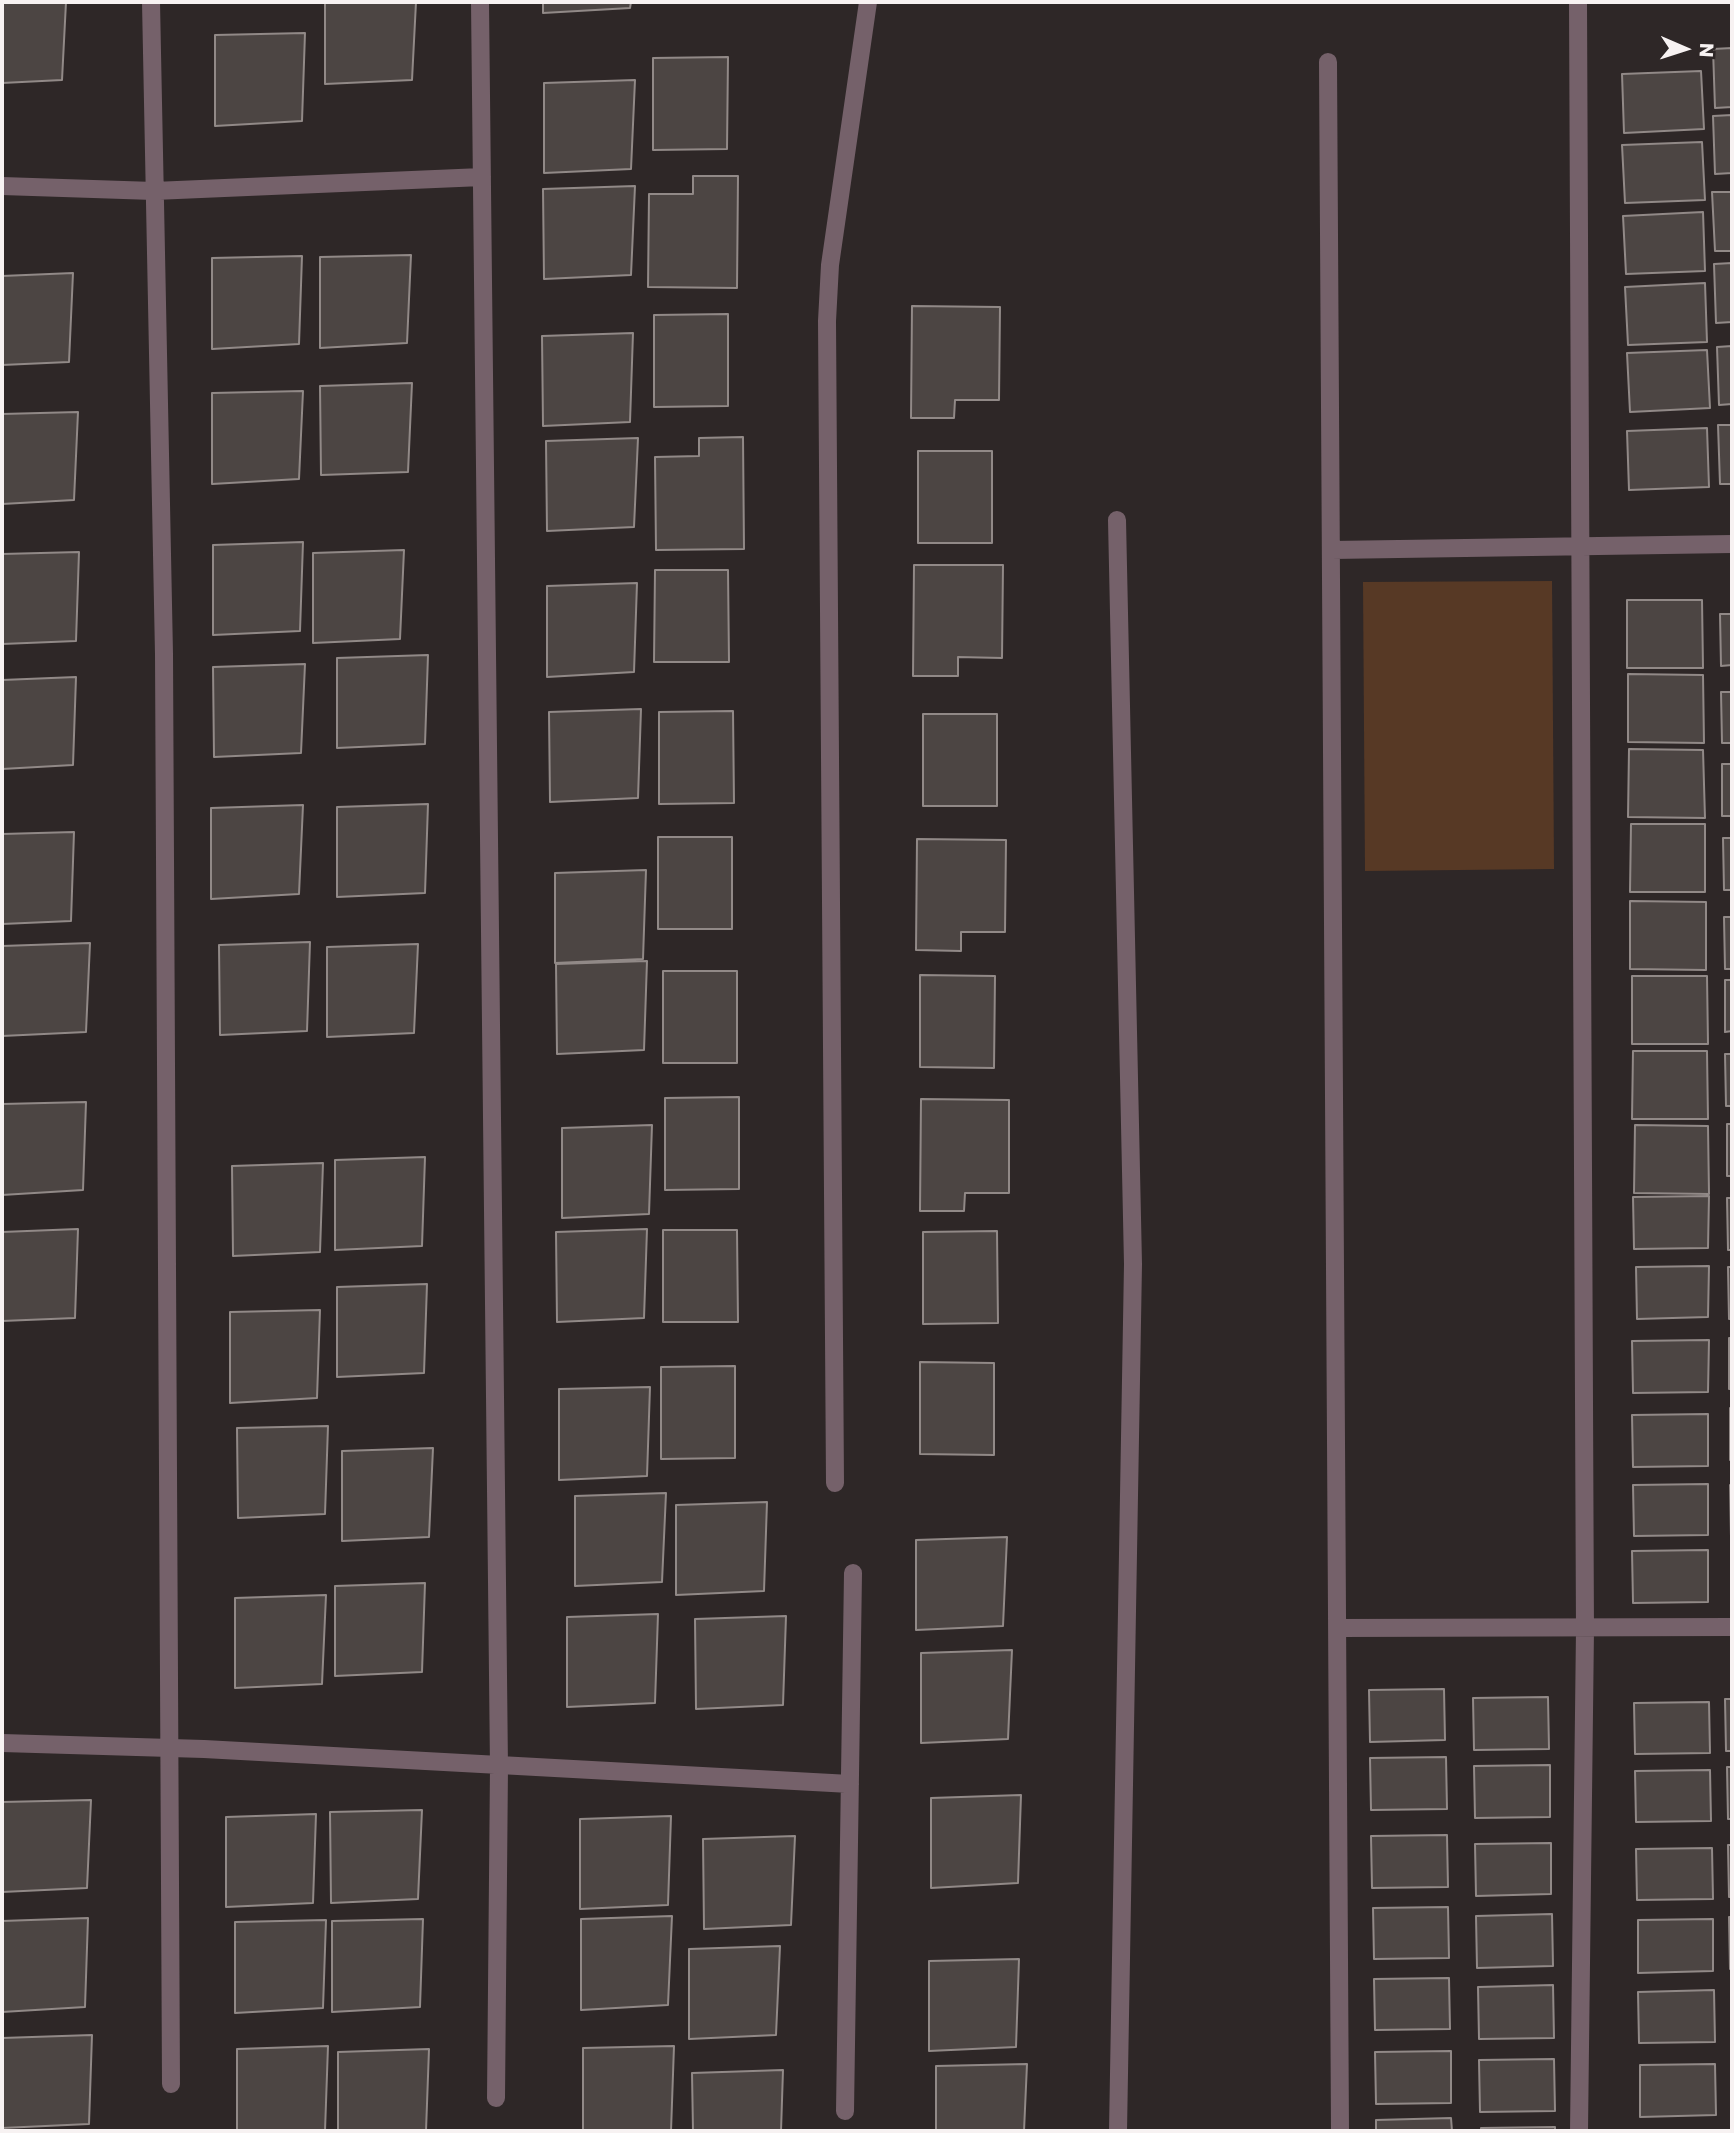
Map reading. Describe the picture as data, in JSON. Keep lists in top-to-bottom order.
{
  "north": "right"
}
